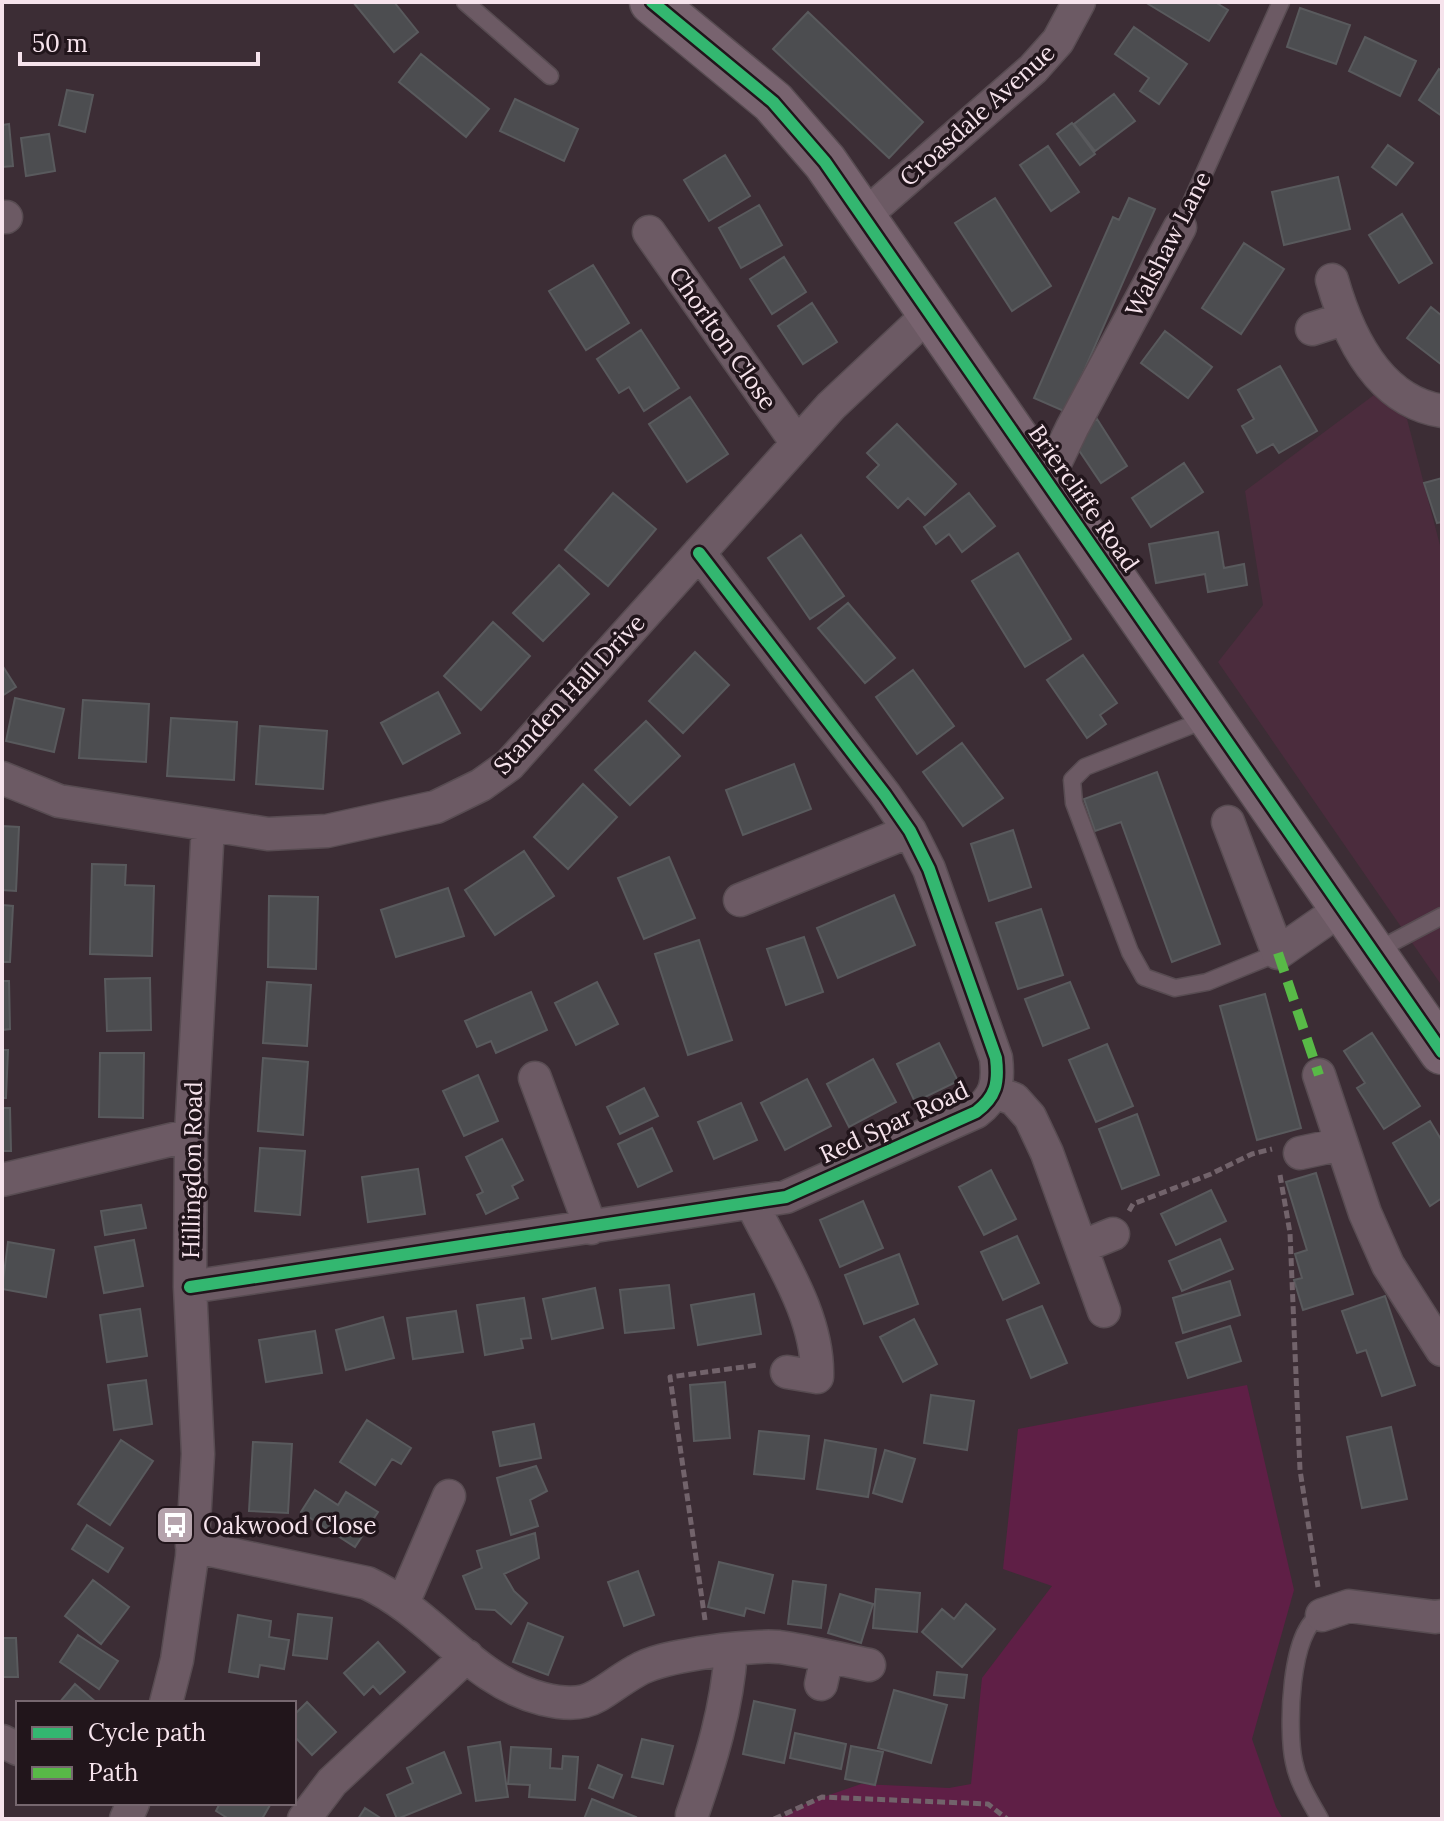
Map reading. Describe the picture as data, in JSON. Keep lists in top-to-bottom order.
{
  "streets": {
    "street": [
      "Croasdale Avenue",
      "Walshaw Lane",
      "Chorlton Close",
      "Briercliffe Road",
      "Standen Hall Drive",
      "Red Spar Road",
      "Hillingdon Road"
    ]
  },
  "crossings": [
    ["Croasdale Avenue", "Briercliffe Road"],
    ["Walshaw Lane", "Briercliffe Road"],
    ["Chorlton Close", "Standen Hall Drive"],
    ["Briercliffe Road", "Standen Hall Drive"],
    ["Standen Hall Drive", "Red Spar Road"],
    ["Standen Hall Drive", "Hillingdon Road"],
    ["Red Spar Road", "Hillingdon Road"]
  ],
  "places": {
    "bus stop": ["Oakwood Close"]
  },
  "legend": ["Cycle path", "Path"],
  "scale_bar": "50 m"
}
